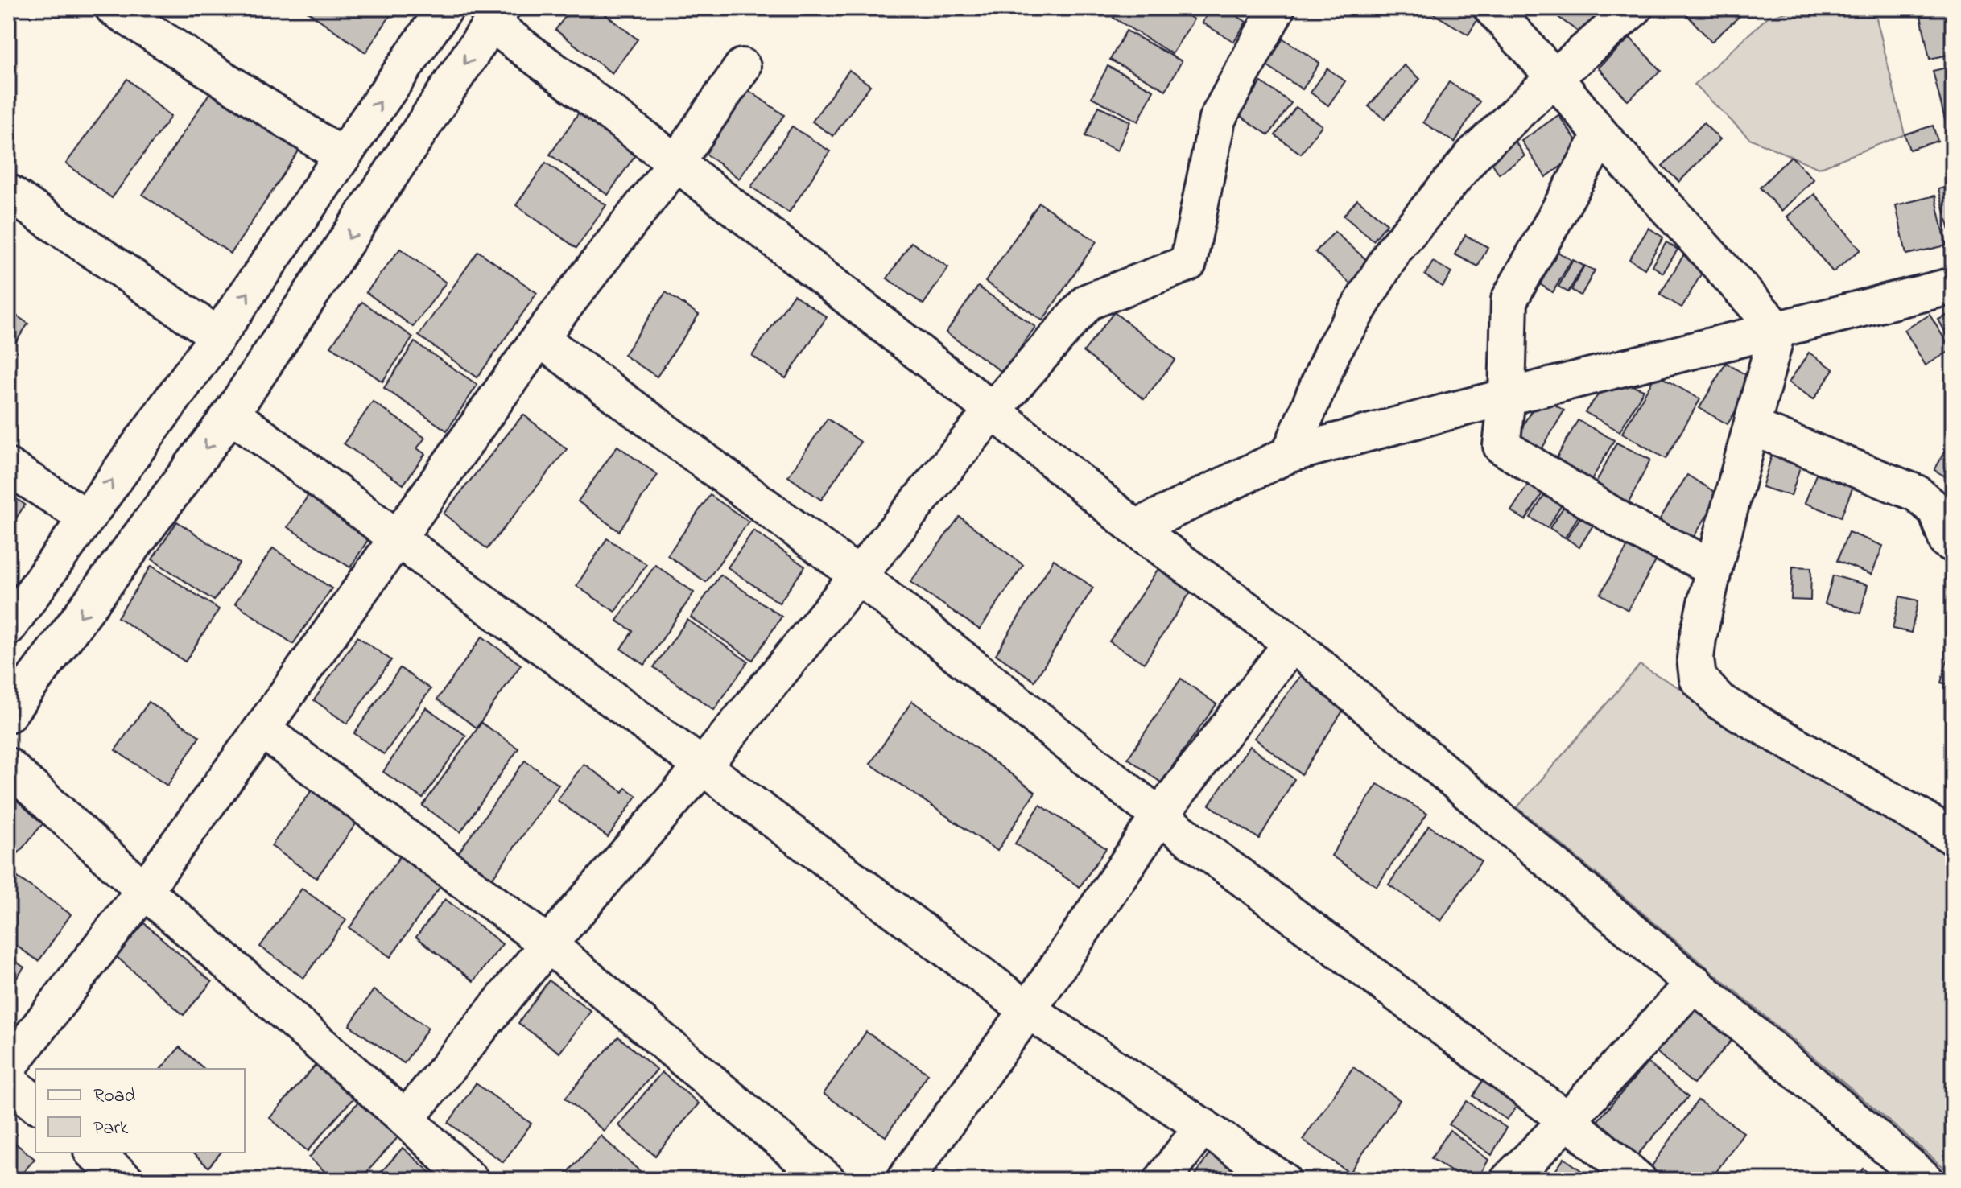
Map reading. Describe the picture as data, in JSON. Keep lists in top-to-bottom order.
{
  "legend": ["Road", "Park"]
}
